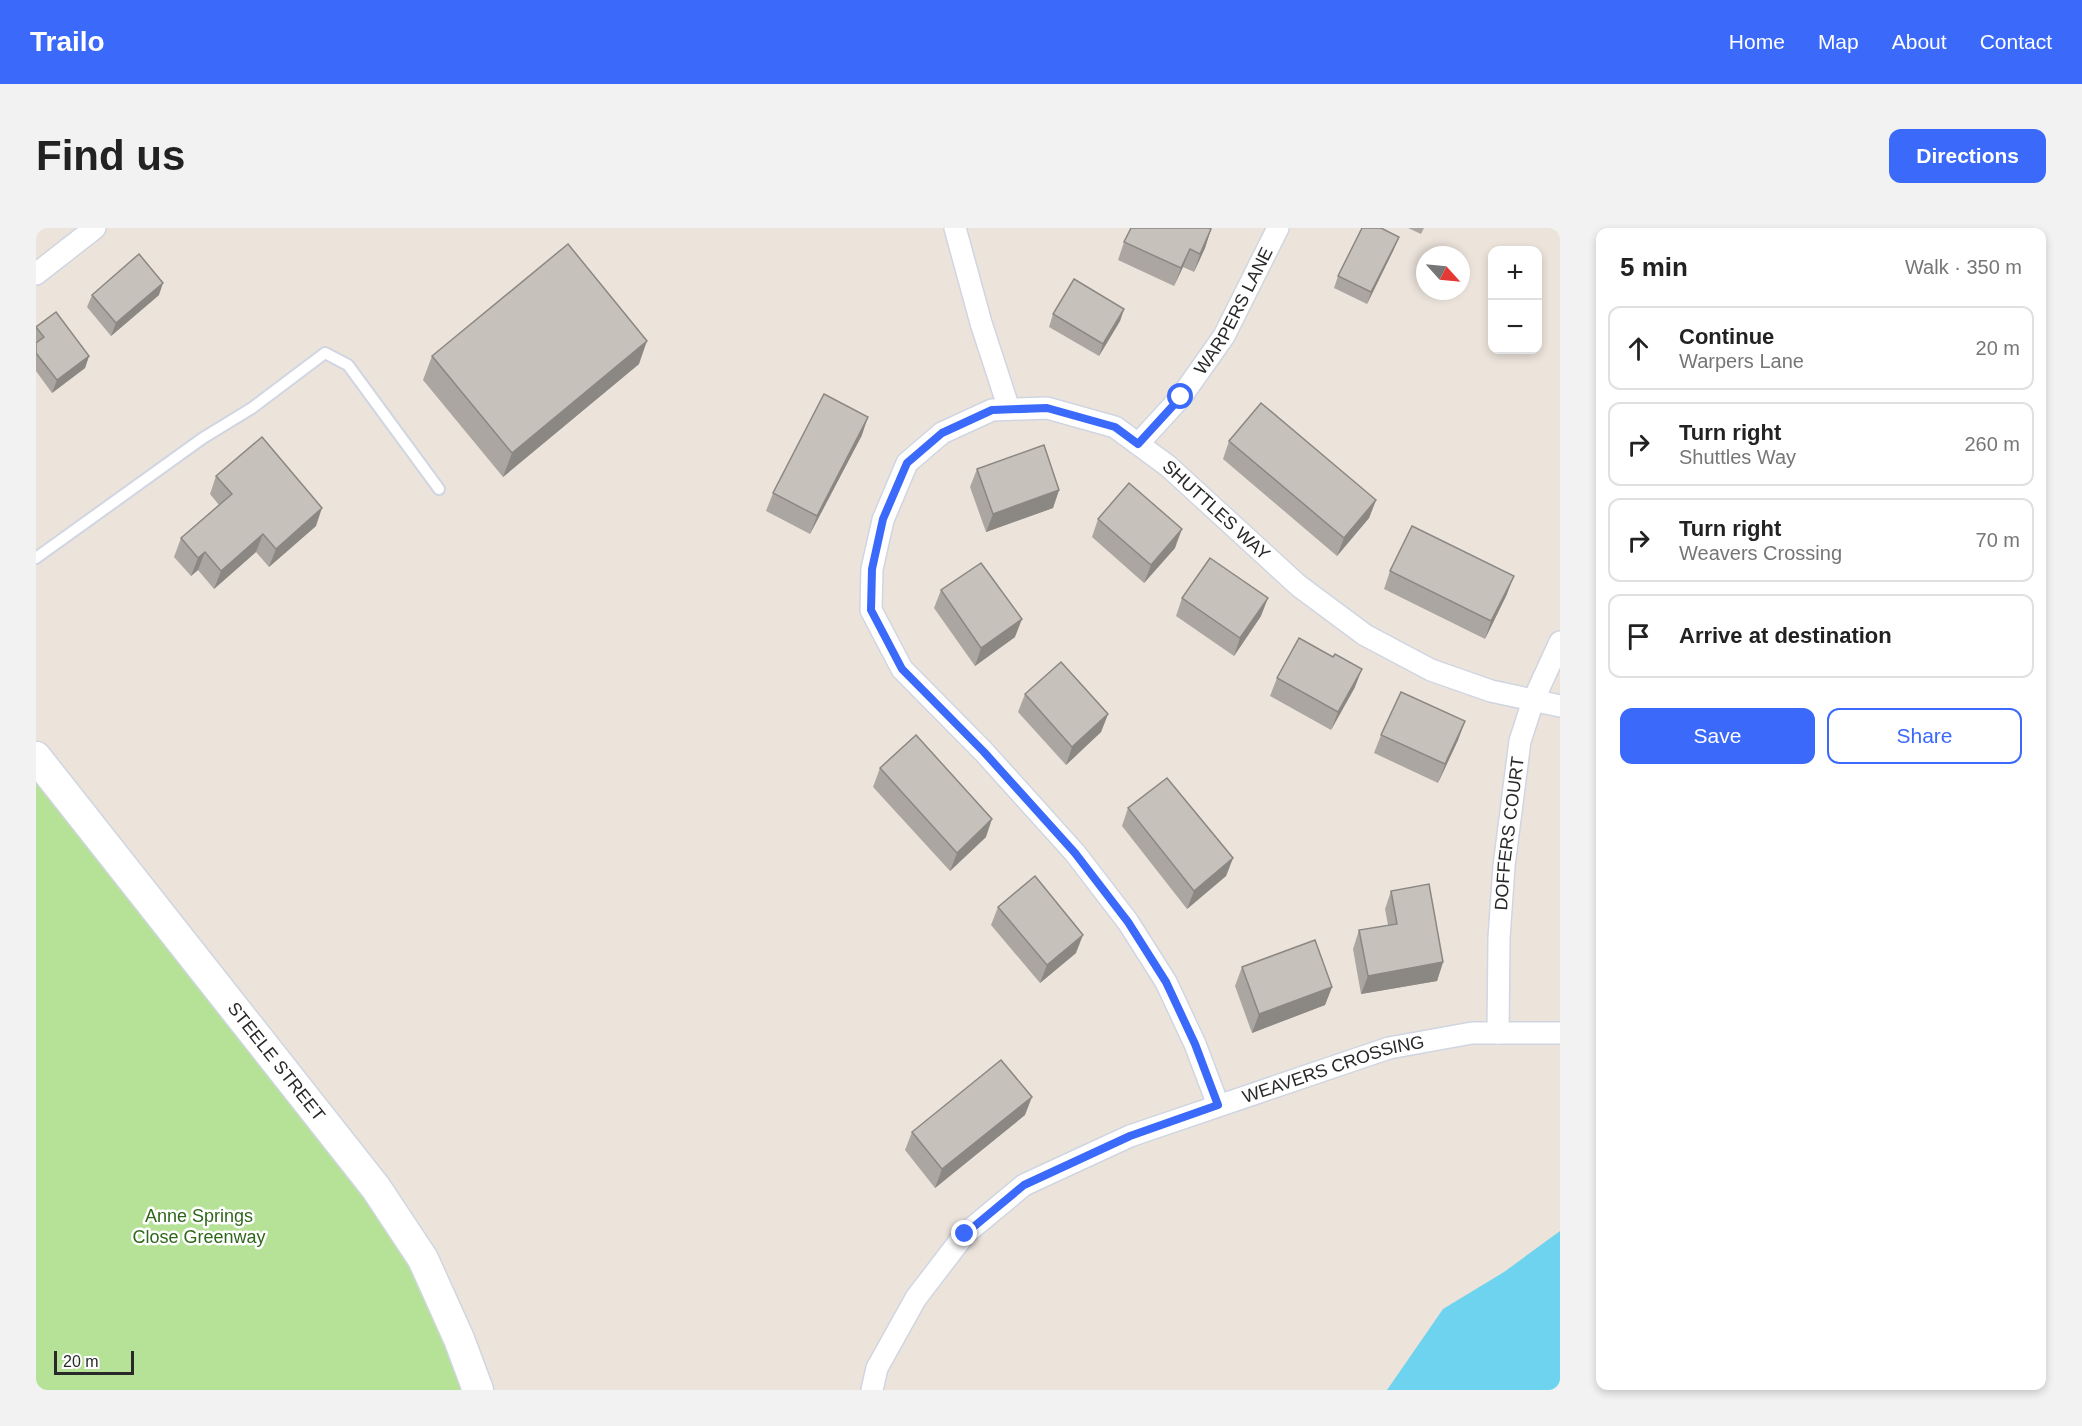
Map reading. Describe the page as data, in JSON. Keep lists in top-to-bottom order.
{
  "streets": {
    "street": [
      "WARPERS LANE",
      "SHUTTLES WAY",
      "DOFFERS COURT",
      "STEELE STREET",
      "WEAVERS CROSSING"
    ]
  },
  "crossings": [
    ["WARPERS LANE", "SHUTTLES WAY"],
    ["SHUTTLES WAY", "DOFFERS COURT"],
    ["SHUTTLES WAY", "WEAVERS CROSSING"],
    ["DOFFERS COURT", "WEAVERS CROSSING"]
  ],
  "parks": ["Anne Springs Close Greenway"],
  "scale_bar": "20 m",
  "north": "bottom right",
  "page": {
    "header": "Trailo",
    "nav": [
      "Home",
      "Map",
      "About",
      "Contact"
    ],
    "buttons": [
      "Directions",
      ["Save", "Share"]
    ],
    "title": "Find us",
    "heading": ["5 min", "Walk · 350 m"],
    "map_buttons": ["+", "−"],
    "list": [
      ["Continue", "Warpers Lane", "20 m"],
      ["Turn right", "Shuttles Way", "260 m"],
      ["Turn right", "Weavers Crossing", "70 m"],
      "Arrive at destination"
    ],
    "scale": "20 m"
  }
}
